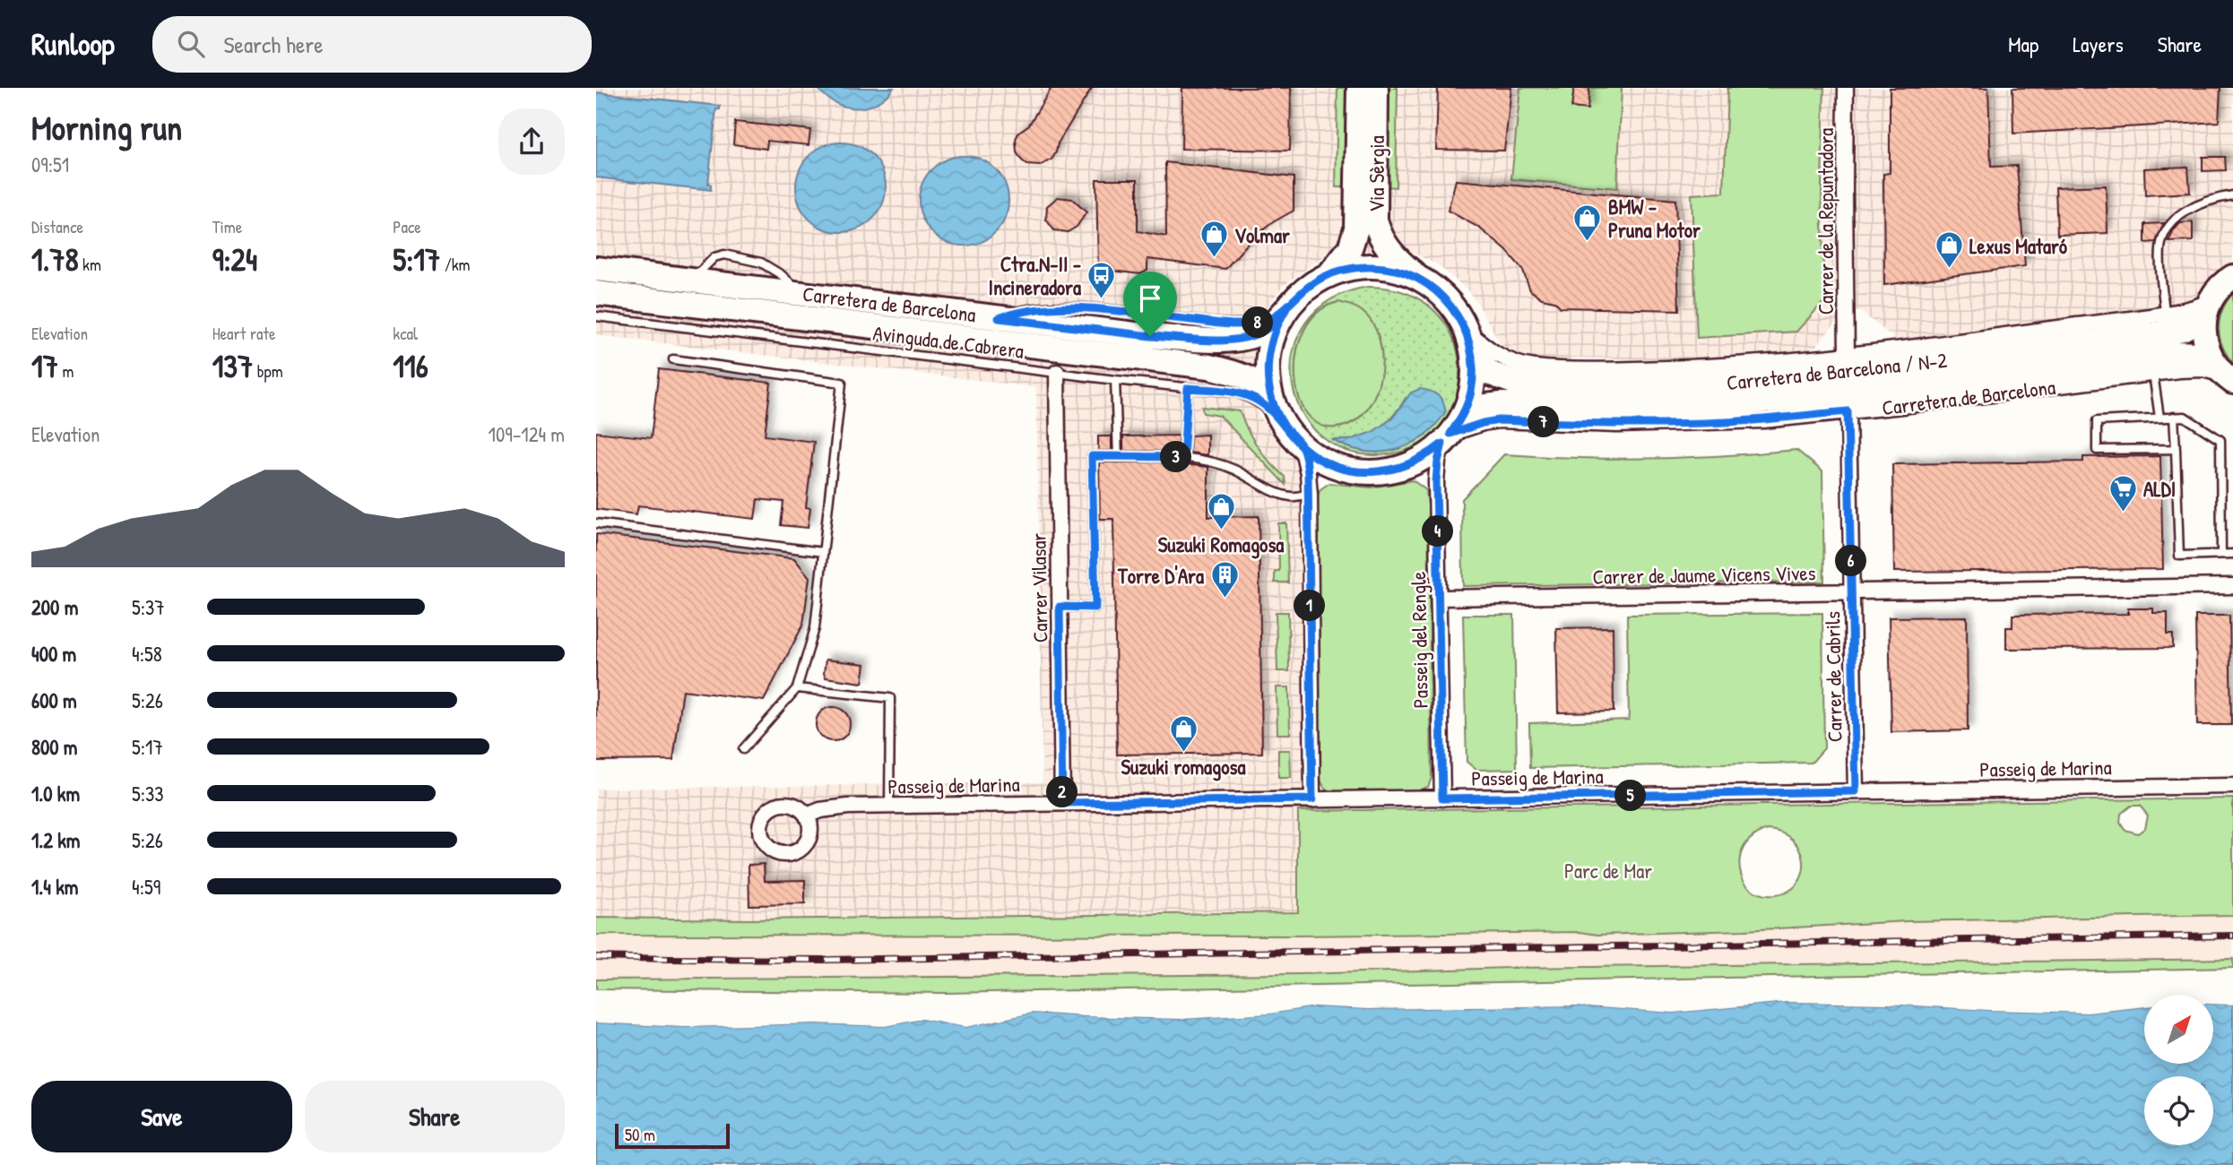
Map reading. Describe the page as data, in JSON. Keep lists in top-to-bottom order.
{
  "streets": {
    "main road": ["Via Sèrgia", "Carretera de Barcelona", "Carretera de Barcelona / N-2"],
    "street": [
      "Carrer de la Repuntadora",
      "Carrer de Jaume Vicens Vives",
      "Carrer Vilasar",
      "Passeig del Rengle",
      "Carrer de Cabrils",
      "Passeig de Marina"
    ],
    "lane": ["Avinguda de Cabrera"]
  },
  "crossings": [
    ["Via Sèrgia", "Carretera de Barcelona"],
    ["Via Sèrgia", "Avinguda de Cabrera"],
    ["Via Sèrgia", "Carretera de Barcelona / N-2"],
    ["Via Sèrgia", "Passeig del Rengle"],
    ["Carretera de Barcelona", "Avinguda de Cabrera"],
    ["Carretera de Barcelona", "Carretera de Barcelona / N-2"],
    ["Carretera de Barcelona", "Passeig del Rengle"],
    ["Carretera de Barcelona", "Carrer de Cabrils"],
    ["Avinguda de Cabrera", "Carretera de Barcelona / N-2"],
    ["Avinguda de Cabrera", "Carrer Vilasar"],
    ["Avinguda de Cabrera", "Passeig del Rengle"],
    ["Carretera de Barcelona / N-2", "Passeig del Rengle"],
    ["Carrer de Jaume Vicens Vives", "Passeig del Rengle"],
    ["Carrer de Jaume Vicens Vives", "Carrer de Cabrils"],
    ["Carrer Vilasar", "Passeig de Marina"],
    ["Passeig del Rengle", "Passeig de Marina"],
    ["Carrer de Cabrils", "Passeig de Marina"]
  ],
  "parks": ["Parc de Mar"],
  "places": {
    "shop": [
      "BMW - Pruna Motor",
      "Volmar",
      "Lexus Mataró",
      "Suzuki Romagosa",
      "Suzuki romagosa"
    ],
    "bus stop": ["Ctra.N-II - Incineradora"],
    "supermarket": ["ALDI"],
    "building": ["Torre D'Ara"]
  },
  "scale_bar": "50 m",
  "north": "top right",
  "page": {
    "header": "Runloop",
    "search": "Search here",
    "nav": ["Map", "Layers", "Share"],
    "heading": ["Morning run", "09:51"],
    "stats": [
      ["Distance", "1.78 km"],
      ["Time", "9:24"],
      ["Pace", "5:17 /km"],
      ["Elevation", "17 m"],
      ["Heart rate", "137 bpm"],
      ["kcal", "116"]
    ],
    "pins": [
      "8",
      "7",
      "3",
      "4",
      "6",
      "1",
      "2",
      "5"
    ],
    "chart": ["Elevation", "109–124 m"],
    "list": [
      {
        "name": "200 m",
        "note": "5:37"
      },
      {
        "name": "400 m",
        "note": "4:58"
      },
      {
        "name": "600 m",
        "note": "5:26"
      },
      {
        "name": "800 m",
        "note": "5:17"
      },
      {
        "name": "1.0 km",
        "note": "5:33"
      },
      {
        "name": "1.2 km",
        "note": "5:26"
      },
      {
        "name": "1.4 km",
        "note": "4:59"
      }
    ],
    "buttons": ["Save", "Share"],
    "scale": "50 m"
  }
}
